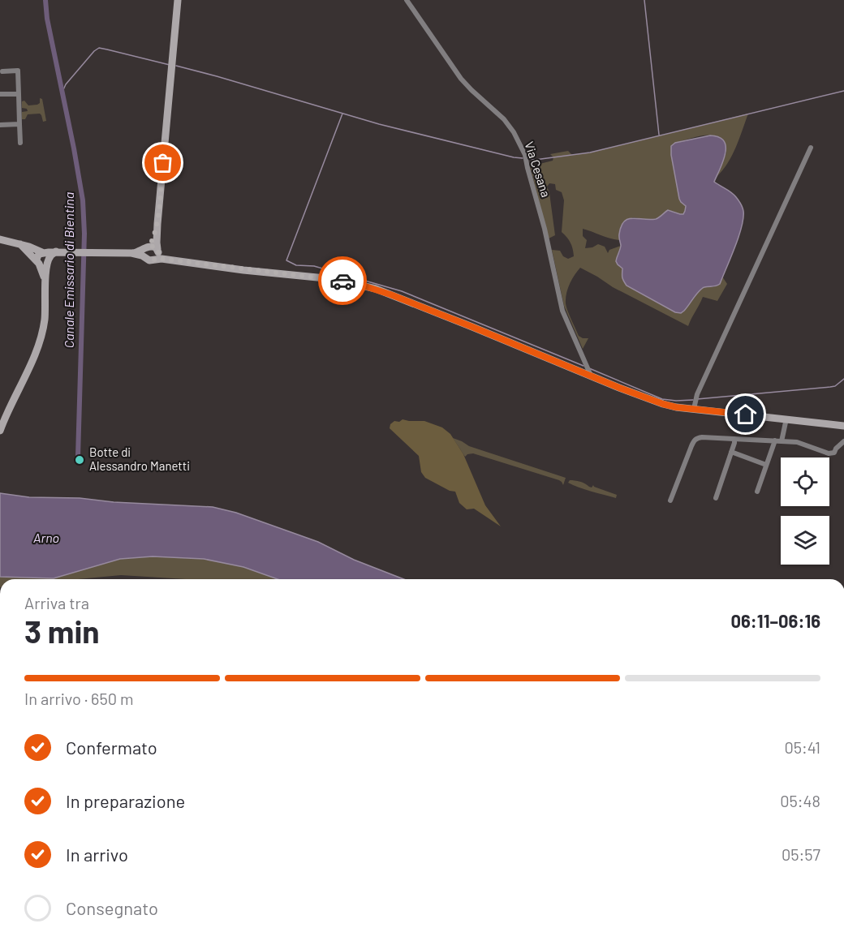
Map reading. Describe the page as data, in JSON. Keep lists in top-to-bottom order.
{
  "streets": {
    "street": ["Via Cesana"]
  },
  "water": ["Canale Emissario di Bientina", "Arno"],
  "places": ["Botte di Alessandro Manetti"],
  "page": {
    "heading": ["3 min", "Arriva tra", "06:11–06:16"],
    "bar": "In arrivo · 650 m",
    "list": [
      ["Confermato", "05:41"],
      ["In preparazione", "05:48"],
      ["In arrivo", "05:57"],
      "Consegnato"
    ]
  }
}
